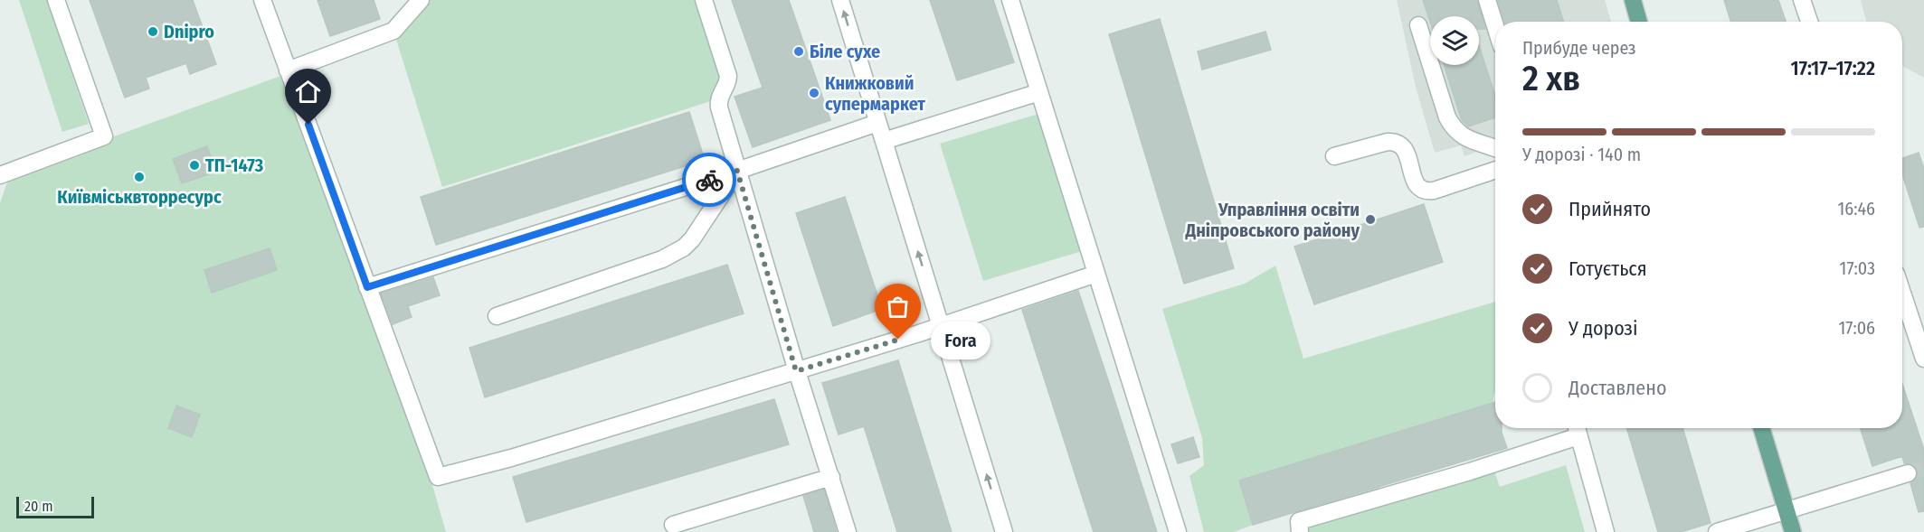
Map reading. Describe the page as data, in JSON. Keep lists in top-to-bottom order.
{
  "places": [
    "Dnipro",
    "Біле сухе",
    "Книжковий супермаркет",
    "ТП-1473",
    "Київміськвторресурс",
    "Управління освіти Дніпровського району",
    "Fora"
  ],
  "scale_bar": "20 m",
  "page": {
    "heading": ["2 хв", "Прибуде через", "17:17–17:22"],
    "bar": "У дорозі · 140 m",
    "list": [
      ["Прийнято", "16:46"],
      ["Готується", "17:03"],
      ["У дорозі", "17:06"],
      "Доставлено"
    ],
    "bubble": "Fora",
    "scale": "20 m"
  }
}
